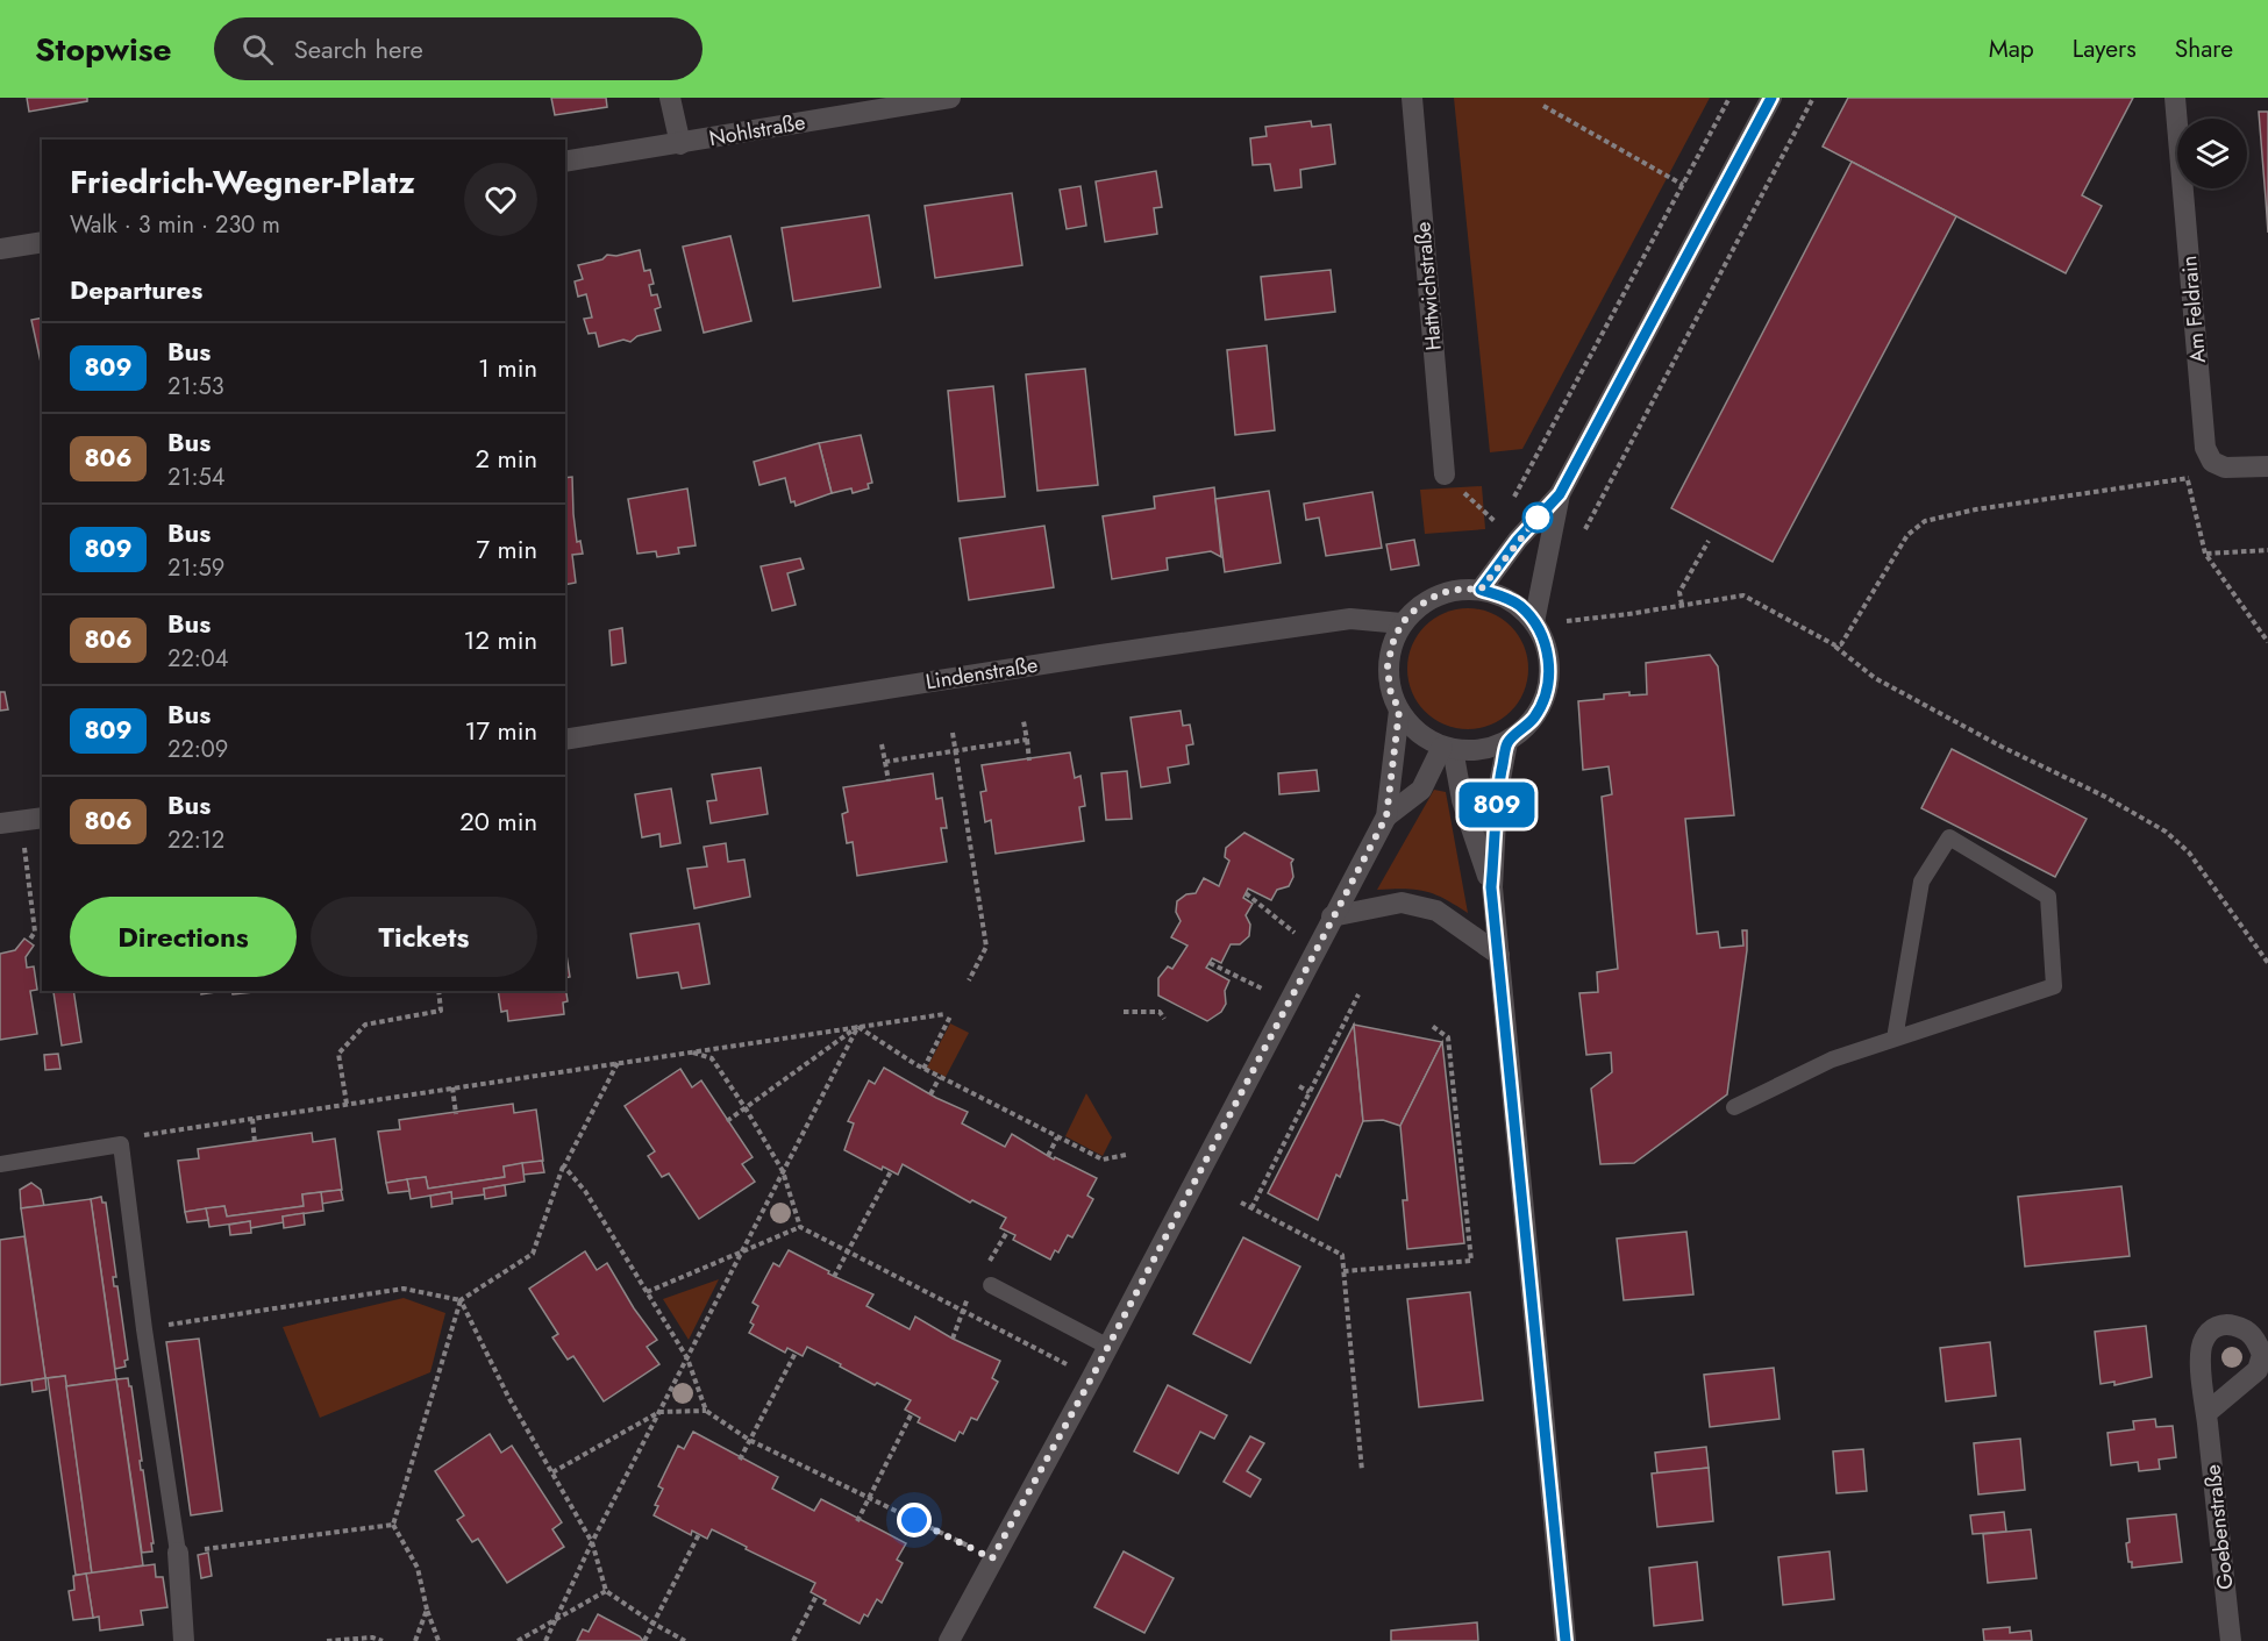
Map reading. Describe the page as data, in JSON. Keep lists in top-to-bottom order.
{
  "streets": {
    "street": [
      "Nohlstraße",
      "Hattwichstraße",
      "Am Feldrain",
      "Lindenstraße",
      "Goebenstraße"
    ]
  },
  "lines": ["bus line 809"],
  "page": {
    "header": "Stopwise",
    "search": "Search here",
    "nav": ["Map", "Layers", "Share"],
    "on_map": "809",
    "heading": [
      ["Friedrich-Wegner-Platz", "Walk · 3 min · 230 m"],
      "Departures"
    ],
    "list": [
      {
        "mark": "809",
        "name": "Bus",
        "note": "21:53",
        "value": "1 min"
      },
      {
        "mark": "806",
        "name": "Bus",
        "note": "21:54",
        "value": "2 min"
      },
      {
        "mark": "809",
        "name": "Bus",
        "note": "21:59",
        "value": "7 min"
      },
      {
        "mark": "806",
        "name": "Bus",
        "note": "22:04",
        "value": "12 min"
      },
      {
        "mark": "809",
        "name": "Bus",
        "note": "22:09",
        "value": "17 min"
      },
      {
        "mark": "806",
        "name": "Bus",
        "note": "22:12",
        "value": "20 min"
      }
    ],
    "buttons": ["Directions", "Tickets"]
  }
}
